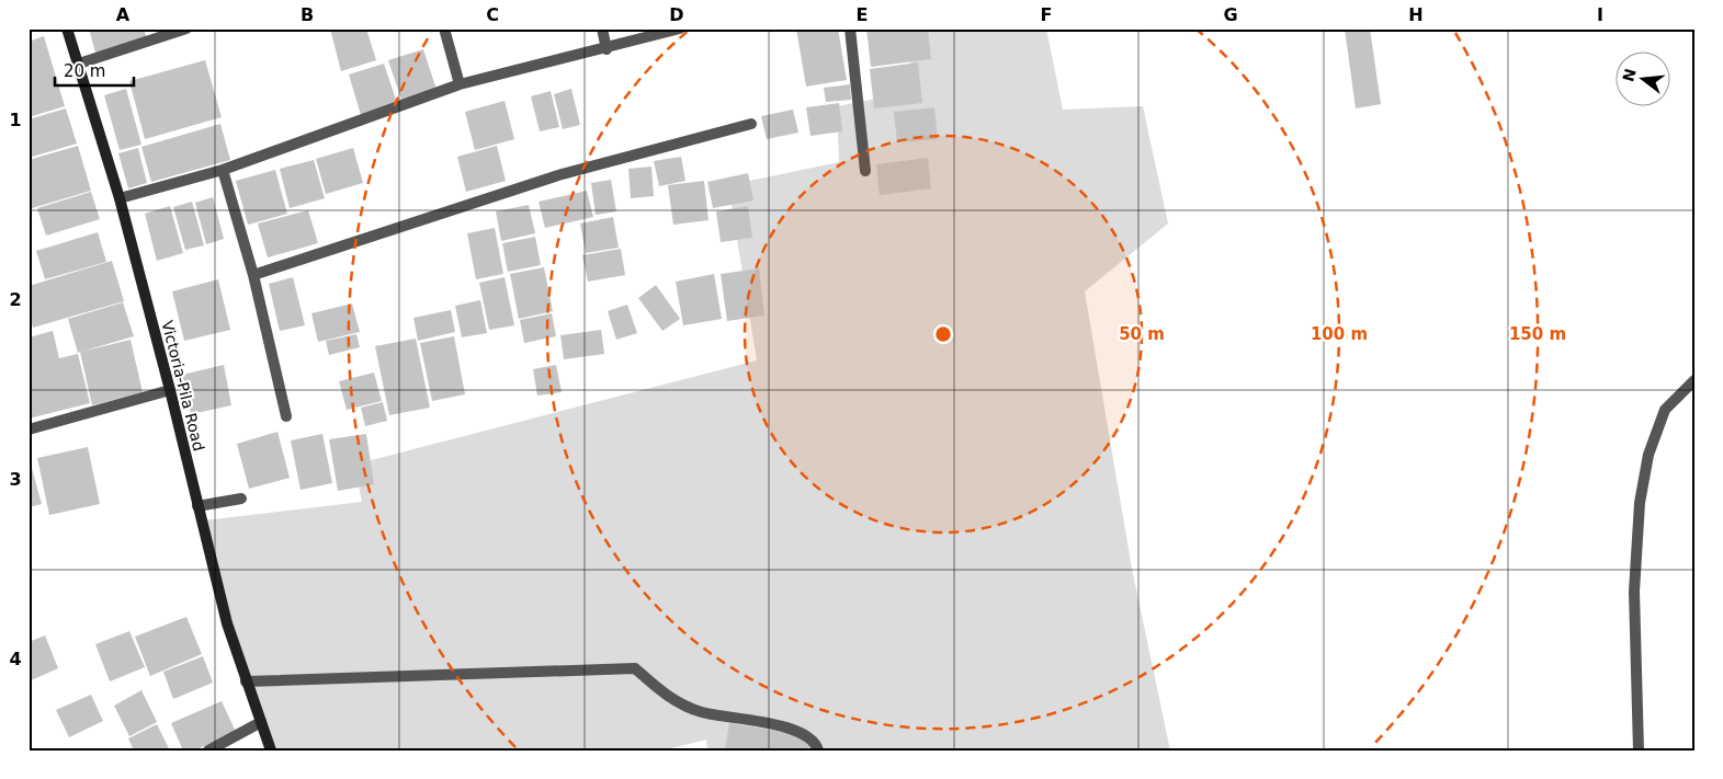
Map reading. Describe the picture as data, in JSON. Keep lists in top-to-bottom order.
{
  "streets": {
    "main road": ["Victoria-Pila Road"]
  },
  "scale_bar": "20 m",
  "north": "left",
  "grid": {
    "columns": [
      "A",
      "B",
      "C",
      "D",
      "E",
      "F",
      "G",
      "H",
      "I"
    ],
    "rows": [
      "1",
      "2",
      "3",
      "4"
    ]
  },
  "rings": ["50 m", "100 m", "150 m"]
}
